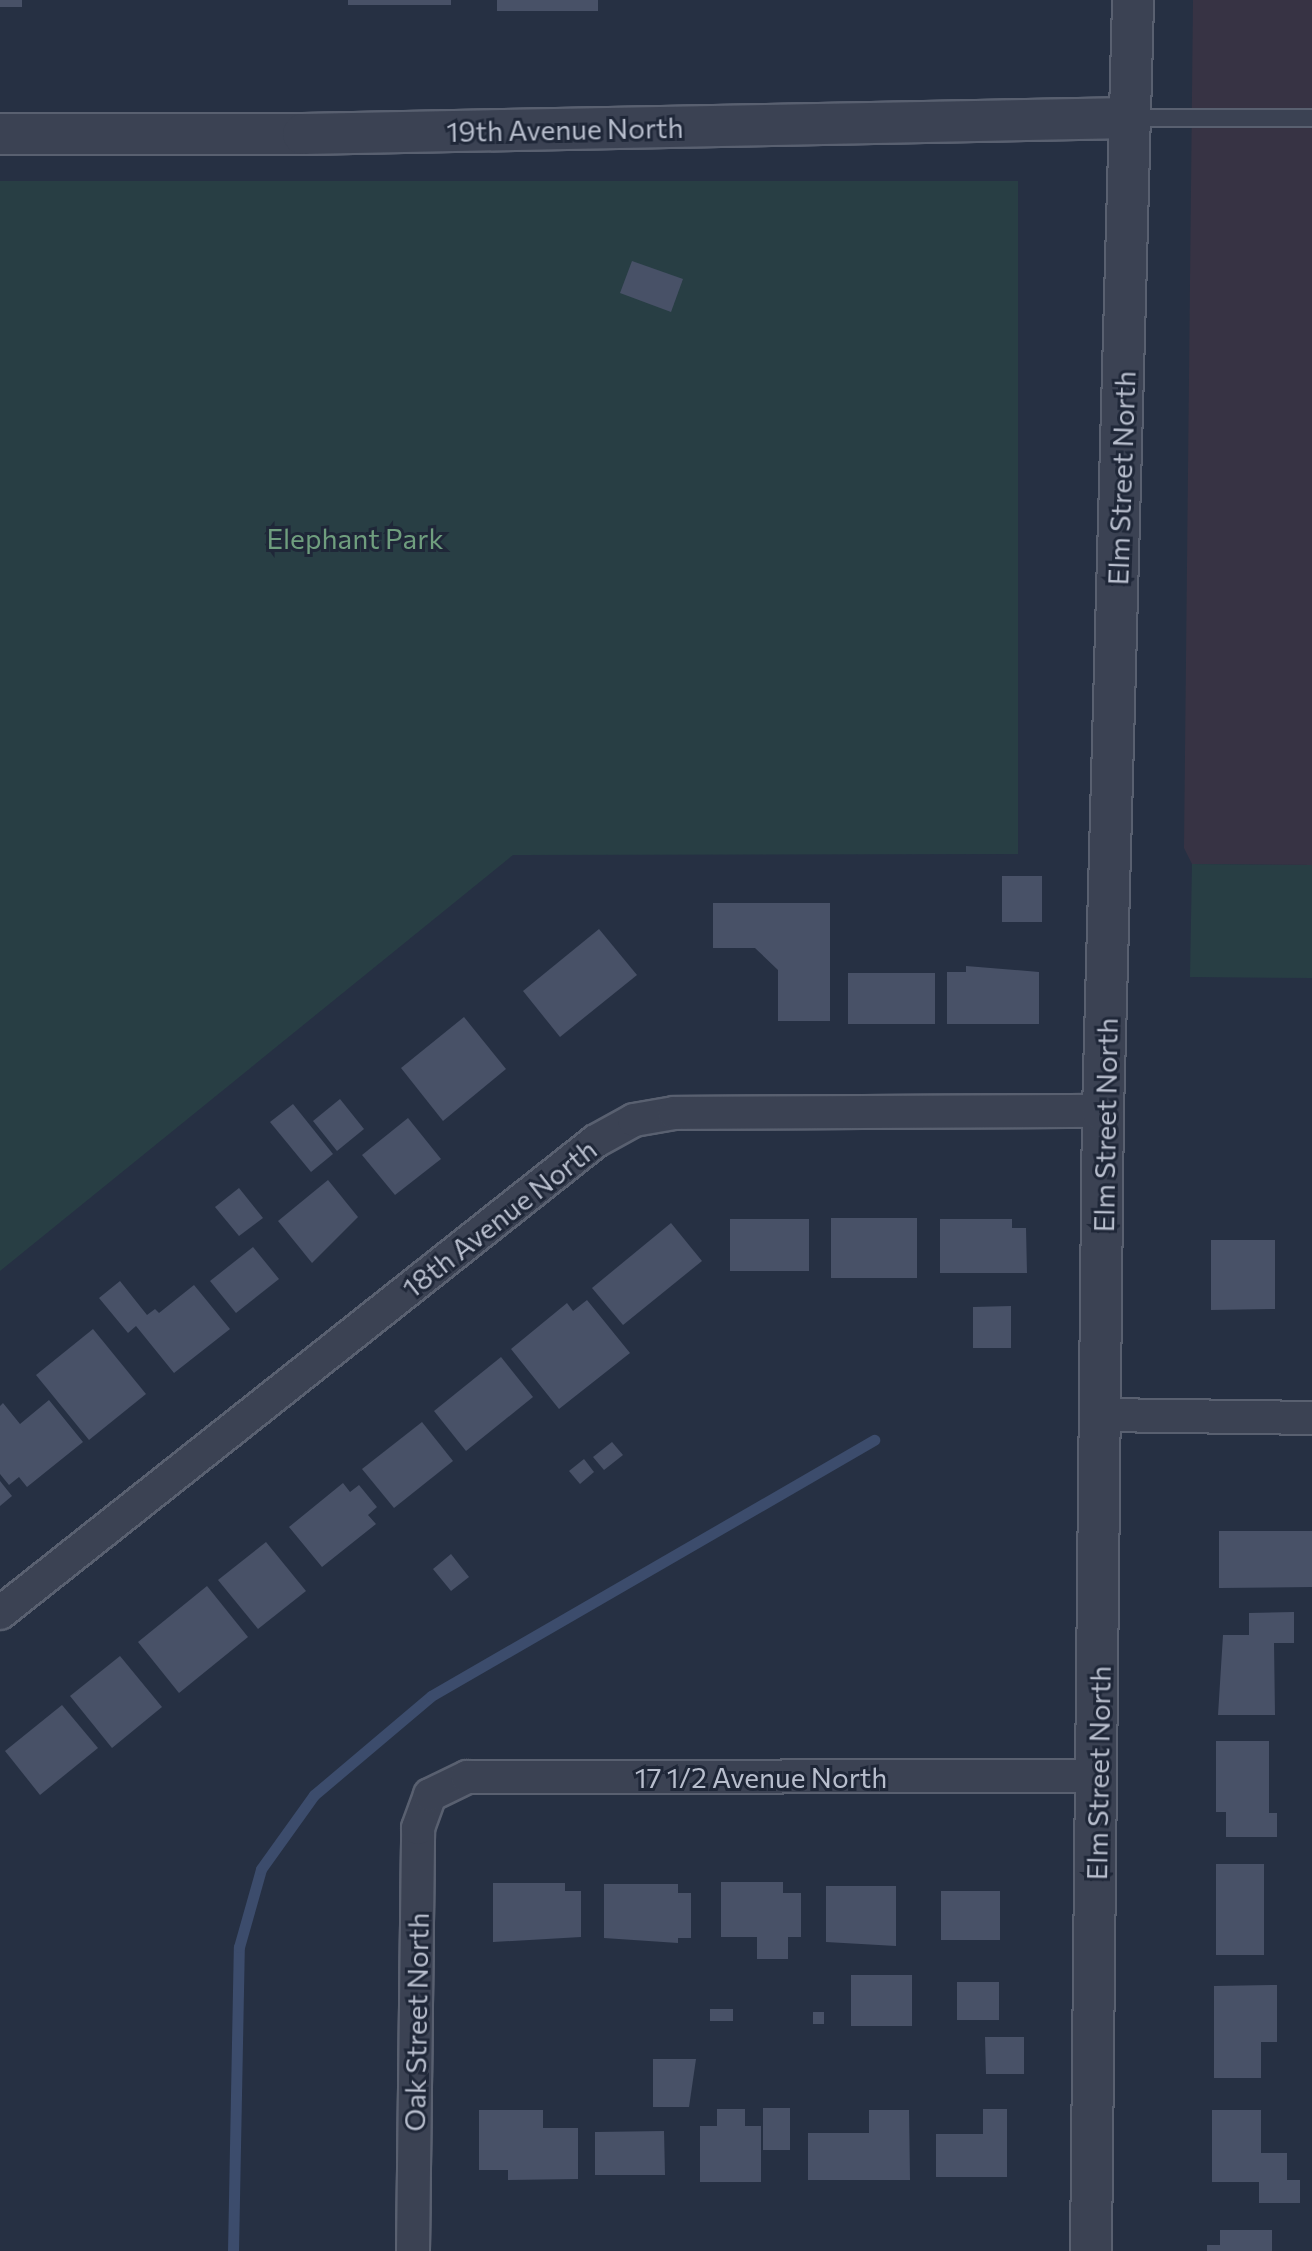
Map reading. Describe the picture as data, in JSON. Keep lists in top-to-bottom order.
{
  "streets": {
    "street": [
      "19th Avenue North",
      "Elm Street North",
      "18th Avenue North",
      "17 1/2 Avenue North",
      "Oak Street North"
    ]
  },
  "crossings": [
    ["19th Avenue North", "Elm Street North"],
    ["Elm Street North", "18th Avenue North"],
    ["Elm Street North", "17 1/2 Avenue North"],
    ["17 1/2 Avenue North", "Oak Street North"]
  ],
  "parks": ["Elephant Park"]
}
